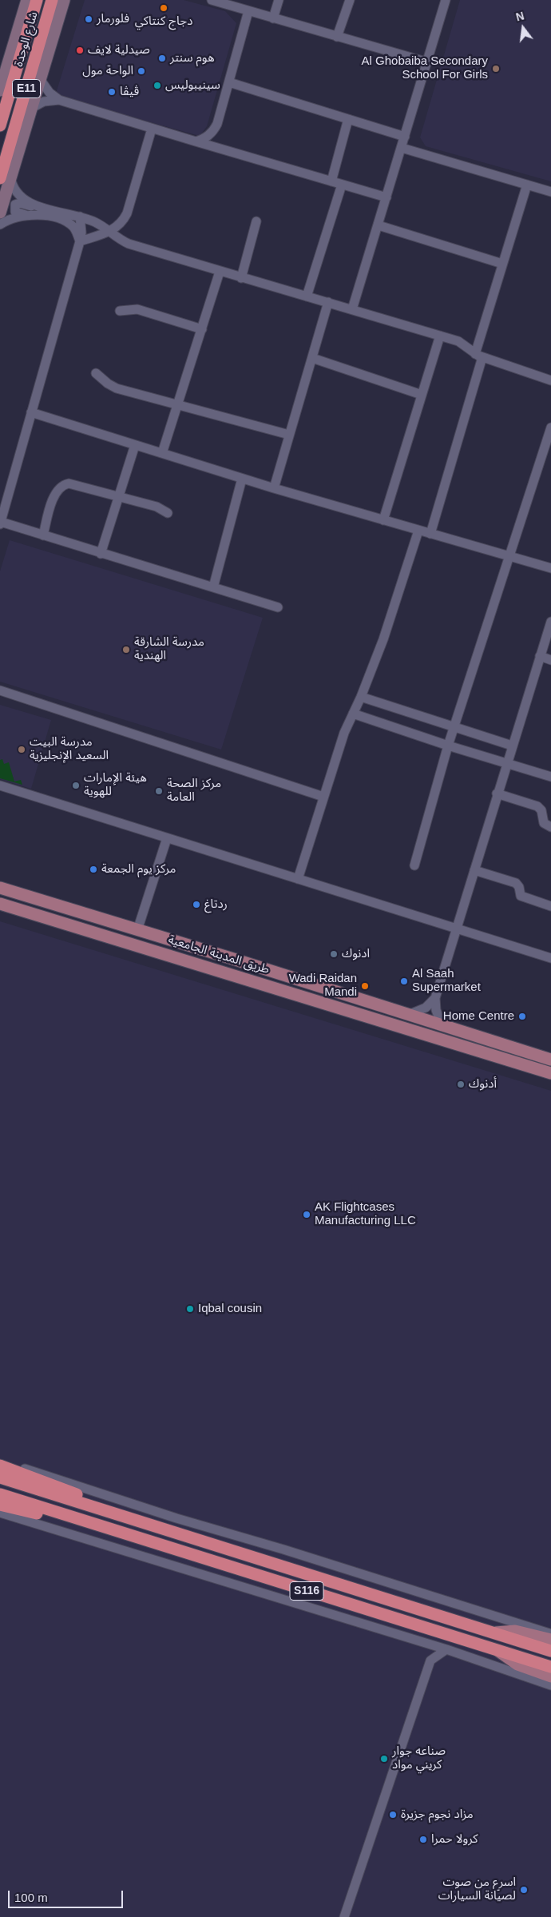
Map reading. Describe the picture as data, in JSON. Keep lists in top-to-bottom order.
{
  "streets": {
    "highway": ["شارع الوحدة", "E11", "S116"],
    "main road": ["طريق المدينة الجامعية"]
  },
  "places": [
    "دجاج كنتاكي",
    "فلورمار",
    "صيدلية لايف",
    "هوم سنتر",
    "Al Ghobaiba Secondary School For Girls",
    "الواحة مول",
    "سينيبوليس",
    "ڤيڤا",
    "مدرسة الشارقة الهندية",
    "مدرسة البيت السعيد الإنجليزية",
    "هيئة الإمارات للهوية",
    "مركز الصحة العامة",
    "مركز يوم الجمعة",
    "ردتاغ",
    "ادنوك",
    "Al Saah Supermarket",
    "Wadi Raidan Mandi",
    "Home Centre",
    "أدنوك",
    "AK Flightcases Manufacturing LLC",
    "Iqbal cousin",
    "صناعه جوار كريني مواد",
    "مزاد نجوم جزيرة",
    "كرولا حمرا",
    "اسرع من صوت لصيانة السيارات"
  ],
  "scale_bar": "100 m",
  "north": "top"
}
